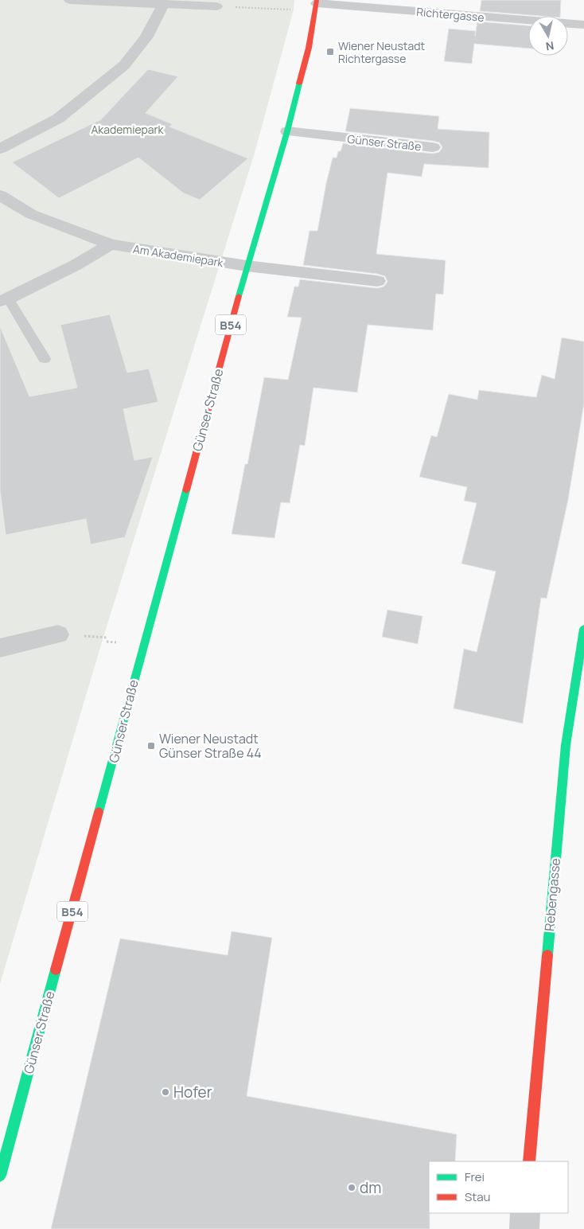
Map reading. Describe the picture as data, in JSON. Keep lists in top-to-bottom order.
{
  "streets": {
    "main road": ["Günser Straße", "B54", "Rebengasse"],
    "street": ["Richtergasse", "Am Akademiepark"]
  },
  "crossings": [
    ["Richtergasse", "Günser Straße"],
    ["Günser Straße", "Am Akademiepark"]
  ],
  "parks": ["Akademiepark"],
  "places": {
    "transit": ["Wiener Neustadt Richtergasse", "Wiener Neustadt Günser Straße 44"],
    "other": ["Hofer", "dm"]
  },
  "legend": ["Frei", "Stau"],
  "north": "bottom"
}
